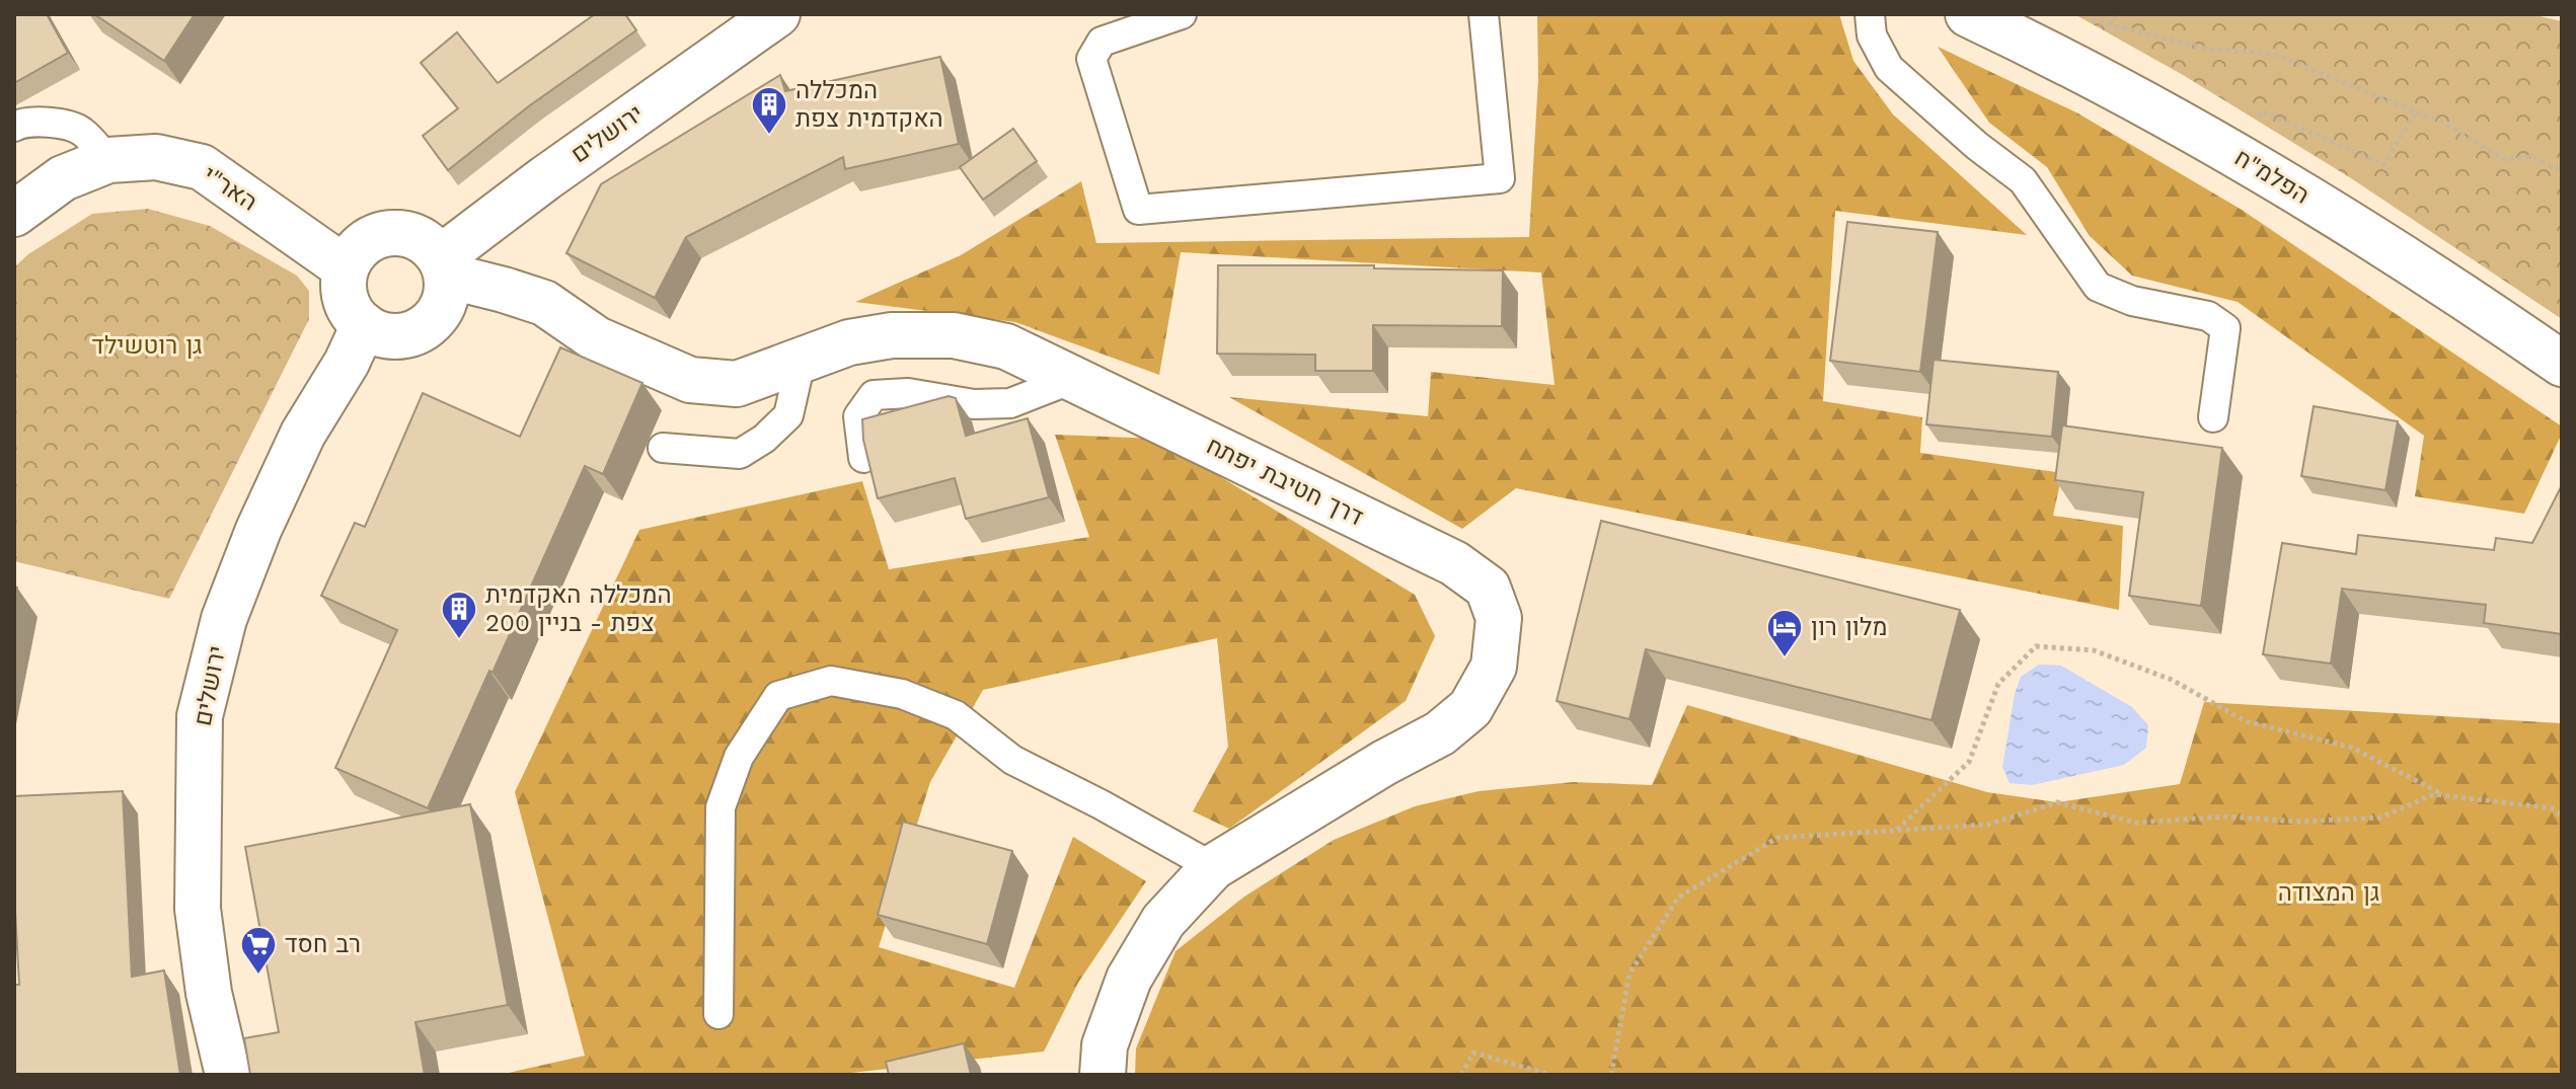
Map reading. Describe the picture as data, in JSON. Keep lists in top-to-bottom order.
{
  "streets": {
    "street": [
      "ירושלים",
      "הפלמ\"ח",
      "האר\"י",
      "דרך חטיבת יפתח"
    ]
  },
  "crossings": [
    ["ירושלים", "האר\"י"],
    ["ירושלים", "דרך חטיבת יפתח"],
    ["האר\"י", "דרך חטיבת יפתח"]
  ],
  "parks": ["גן רוטשילד", "גן המצודה"],
  "places": {
    "building": ["המכללה האקדמית צפת", "המכללה האקדמית צפת - בניין 200"],
    "hotel": ["מלון רון"],
    "supermarket": ["רב חסד"]
  }
}
